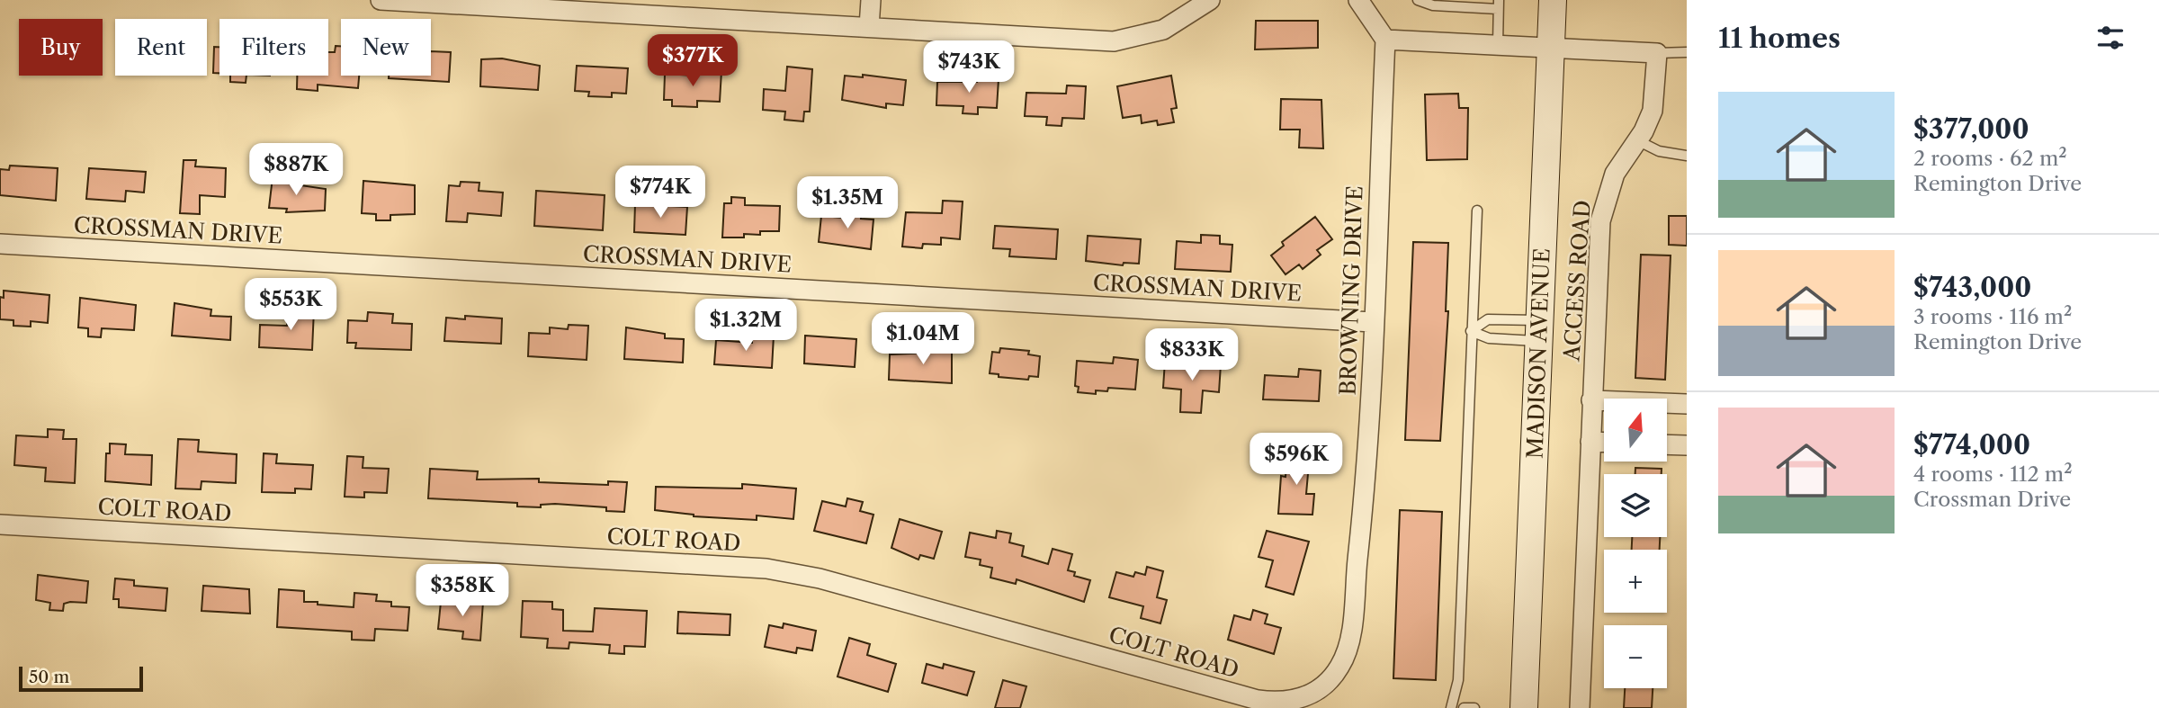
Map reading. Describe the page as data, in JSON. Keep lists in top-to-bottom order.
{
  "streets": {
    "main road": ["MADISON AVENUE"],
    "street": [
      "CROSSMAN DRIVE",
      "ACCESS ROAD",
      "BROWNING DRIVE",
      "COLT ROAD"
    ]
  },
  "crossings": [
    ["CROSSMAN DRIVE", "BROWNING DRIVE"],
    ["BROWNING DRIVE", "COLT ROAD"]
  ],
  "scale_bar": "50 m",
  "north": "top",
  "page": {
    "heading": "11 homes",
    "chip": [
      "Buy",
      "Rent",
      "Filters",
      "New"
    ],
    "price": [
      "$377K",
      "$743K",
      "$887K",
      "$774K",
      "$1.35M",
      "$553K",
      "$1.32M",
      "$1.04M",
      "$833K",
      "$596K",
      "$358K"
    ],
    "list": [
      {
        "name": "$377,000",
        "note": "2 rooms · 62 m² · Remington Drive"
      },
      {
        "name": "$743,000",
        "note": "3 rooms · 116 m² · Remington Drive"
      },
      {
        "name": "$774,000",
        "note": "4 rooms · 112 m² · Crossman Drive"
      }
    ],
    "map_buttons": ["+", "−"],
    "scale": "50 m"
  }
}
